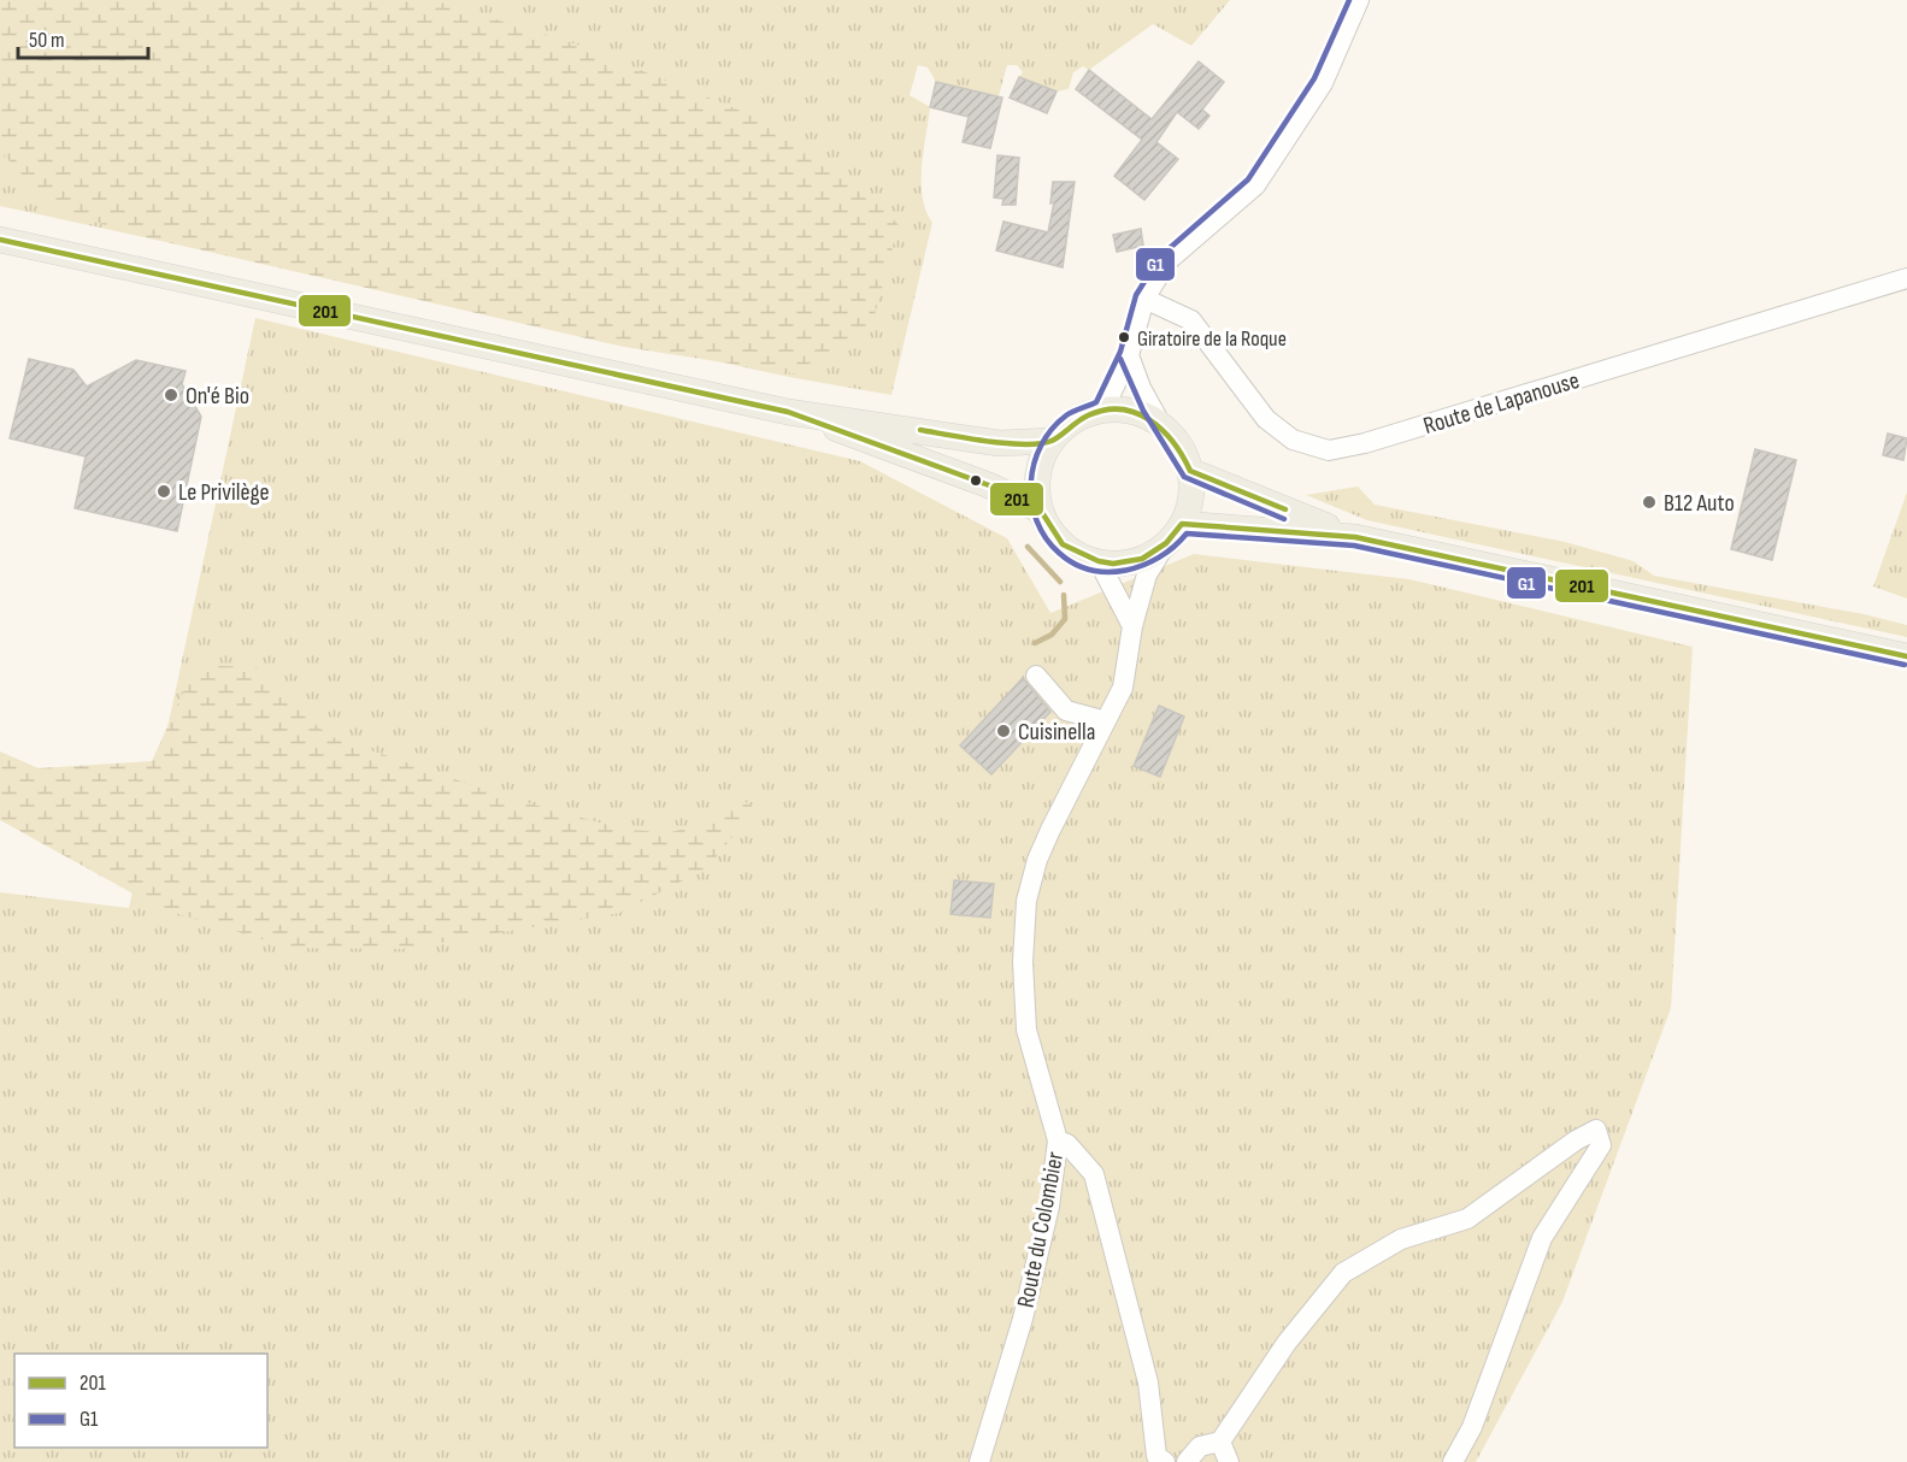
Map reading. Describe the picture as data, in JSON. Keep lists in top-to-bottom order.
{
  "streets": {
    "street": ["Route de Lapanouse", "Route du Colombier"]
  },
  "places": [
    "Giratoire de la Roque",
    "On'é Bio",
    "Le Privilège",
    "B12 Auto",
    "Cuisinella"
  ],
  "lines": ["transit line G1", "transit line 201"],
  "legend": ["201", "G1"],
  "scale_bar": "50 m"
}
